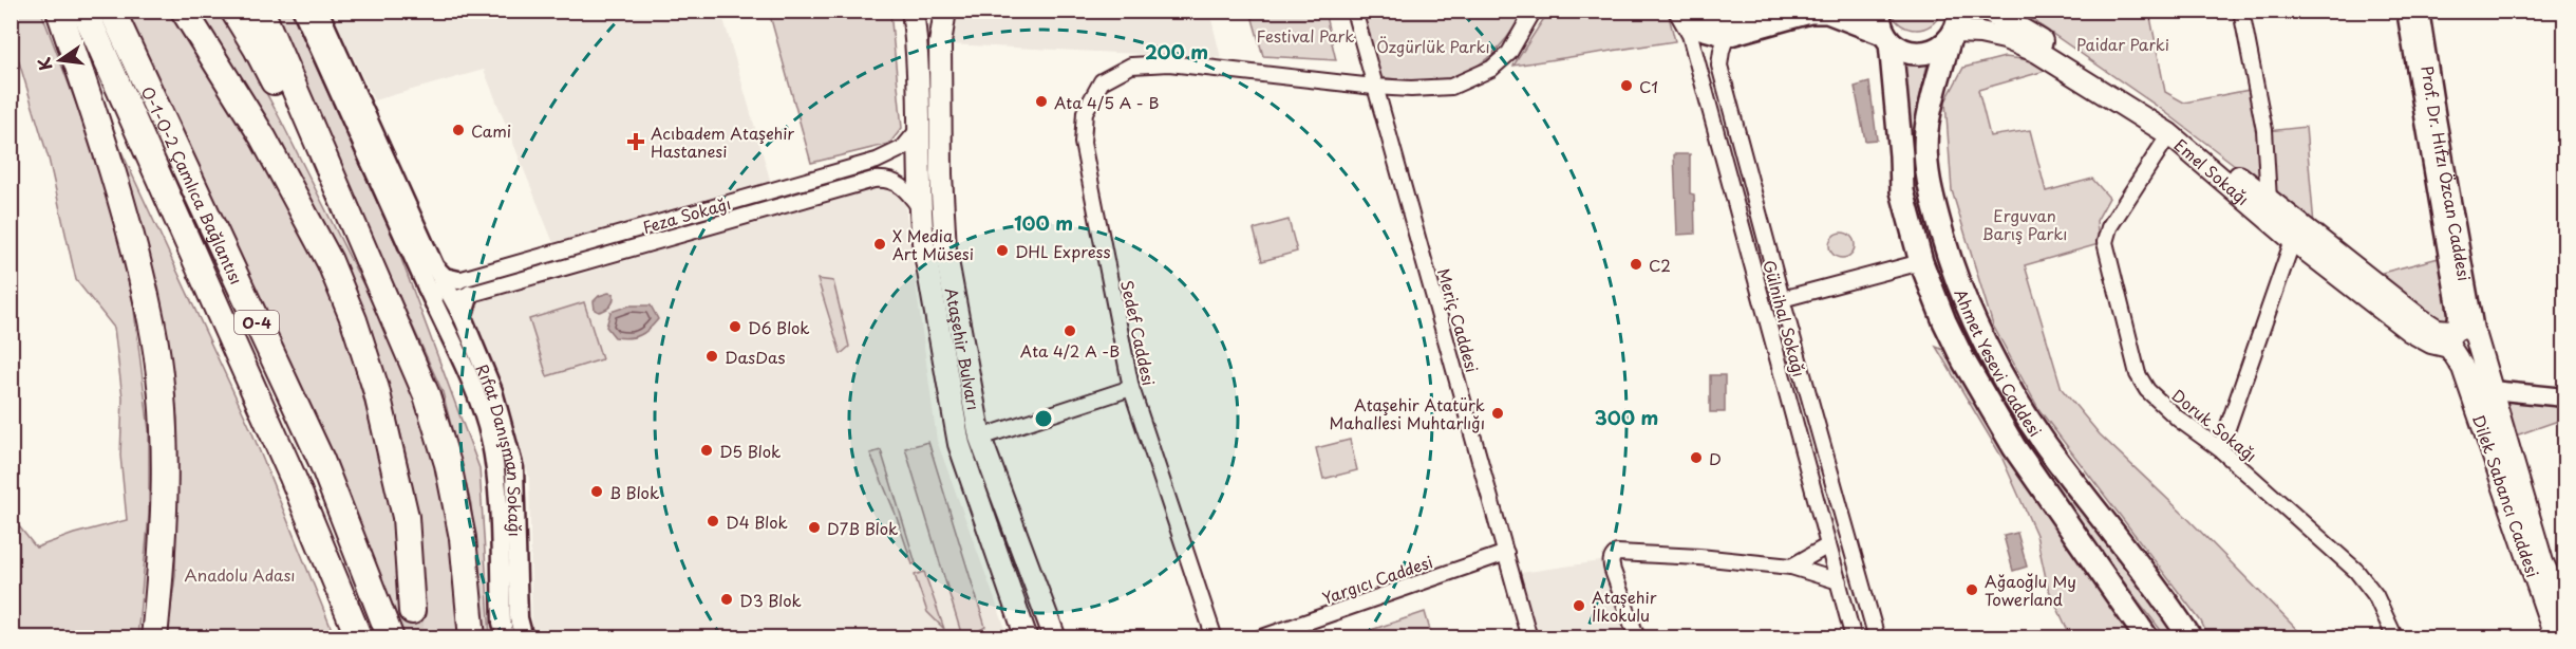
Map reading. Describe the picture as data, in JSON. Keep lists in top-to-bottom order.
{
  "streets": {
    "highway": ["O-1-O-2 Çamlıca Bağlantısı", "O-4"],
    "main road": [
      "Emel Sokağı",
      "Ataşehir Bulvarı",
      "Ahmet Yesevi Caddesi",
      "Dilek Sabancı Caddesi"
    ],
    "street": [
      "Prof. Dr. Hıfzı Özcan Caddesi",
      "Feza Sokağı",
      "Gülnihal Sokağı",
      "Meriç Caddesi",
      "Sedef Caddesi",
      "Doruk Sokağı",
      "Rıfat Danışman Sokağı",
      "Yargıcı Caddesi"
    ]
  },
  "crossings": [
    ["Emel Sokağı", "Prof. Dr. Hıfzı Özcan Caddesi"],
    ["Emel Sokağı", "Ahmet Yesevi Caddesi"],
    ["Emel Sokağı", "Doruk Sokağı"],
    ["Emel Sokağı", "Dilek Sabancı Caddesi"],
    ["Prof. Dr. Hıfzı Özcan Caddesi", "Dilek Sabancı Caddesi"],
    ["Feza Sokağı", "Ataşehir Bulvarı"],
    ["Feza Sokağı", "Rıfat Danışman Sokağı"],
    ["Meriç Caddesi", "Sedef Caddesi"],
    ["Meriç Caddesi", "Yargıcı Caddesi"]
  ],
  "parks": [
    "Festival Park",
    "Paidar Parki",
    "Özgürlük Parkı",
    "Erguvan Barış Parkı",
    "Anadolu Adası"
  ],
  "places": {
    "other": [
      "C1",
      "Ata 4/5 A - B",
      "Cami",
      "X Media Art Müsesi",
      "DHL Express",
      "C2",
      "D6 Blok",
      "Ata 4/2 A -B",
      "DasDas",
      "Ataşehir Atatürk Mahallesi Muhtarlığı",
      "D5 Blok",
      "D",
      "B Blok",
      "D4 Blok",
      "D7B Blok",
      "Ağaoğlu My Towerland",
      "D3 Blok",
      "Ataşehir İlkokulu"
    ],
    "health": ["Acıbadem Ataşehir Hastanesi"]
  },
  "north": "left",
  "rings": ["200 m", "100 m", "300 m"]
}
